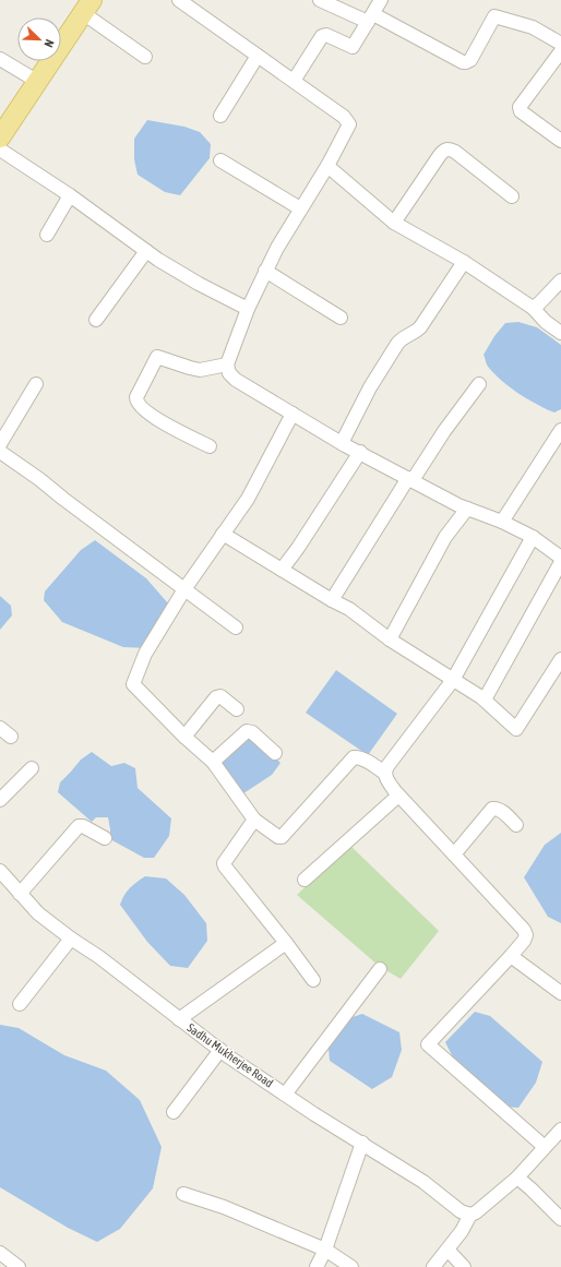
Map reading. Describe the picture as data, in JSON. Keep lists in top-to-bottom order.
{
  "streets": {
    "street": ["Sadhu Mukherjee Road"]
  },
  "north": "bottom right"
}
